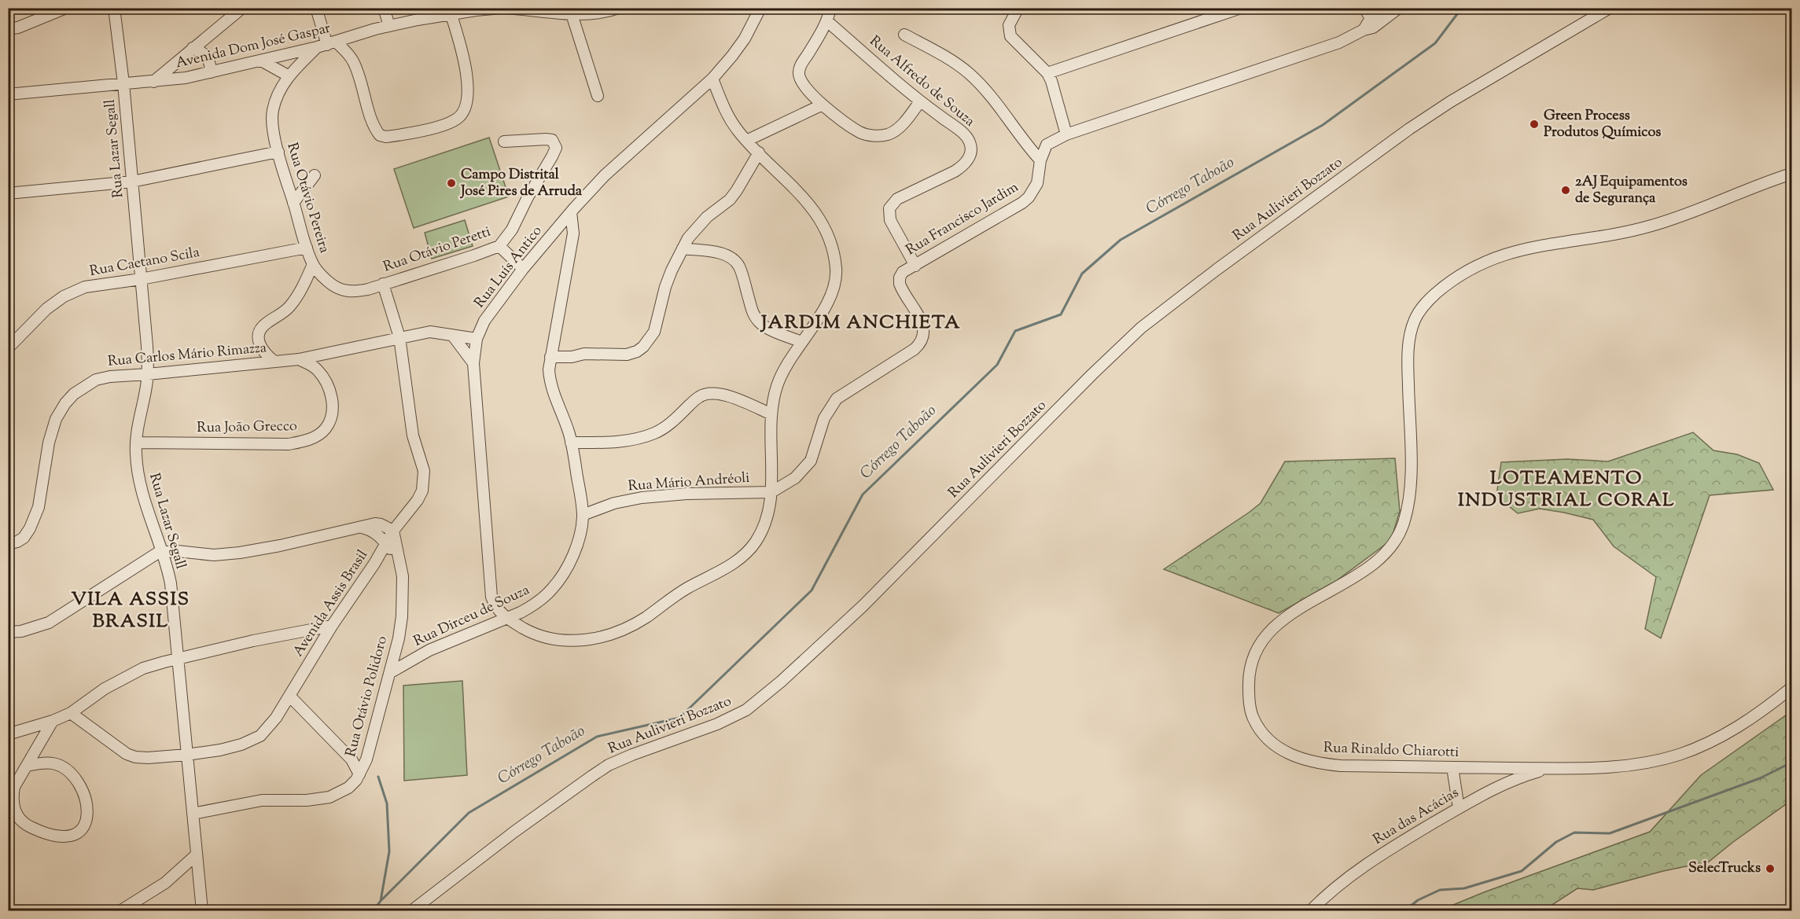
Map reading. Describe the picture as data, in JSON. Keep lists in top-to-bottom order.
{
  "streets": {
    "street": [
      "Avenida Dom José Gaspar",
      "Rua Alfredo de Souza",
      "Rua Lazar Segall",
      "Rua Otávio Pereira",
      "Rua Aulivieri Bozzato",
      "Rua Francisco Jardim",
      "Rua Otávio Peretti",
      "Rua Caetano Scila",
      "Rua Luís Antico",
      "Rua Carlos Mário Rimazza",
      "Rua João Grecco",
      "Rua Mário Andréoli",
      "Avenida Assis Brasil",
      "Rua Dirceu de Souza",
      "Rua Otávio Polidoro",
      "Rua Rinaldo Chiarotti",
      "Rua das Acácias"
    ]
  },
  "crossings": [
    ["Avenida Dom José Gaspar", "Rua Lazar Segall"],
    ["Avenida Dom José Gaspar", "Rua Otávio Pereira"],
    ["Rua Alfredo de Souza", "Rua Francisco Jardim"],
    ["Rua Lazar Segall", "Rua Caetano Scila"],
    ["Rua Lazar Segall", "Rua Carlos Mário Rimazza"],
    ["Rua Lazar Segall", "Rua João Grecco"],
    ["Rua Lazar Segall", "Avenida Assis Brasil"],
    ["Rua Lazar Segall", "Rua Otávio Polidoro"],
    ["Rua Otávio Pereira", "Rua Otávio Peretti"],
    ["Rua Otávio Pereira", "Rua Caetano Scila"],
    ["Rua Otávio Pereira", "Rua Carlos Mário Rimazza"],
    ["Rua Francisco Jardim", "Rua Mário Andréoli"],
    ["Rua Otávio Peretti", "Avenida Assis Brasil"],
    ["Rua Luís Antico", "Rua Carlos Mário Rimazza"],
    ["Rua Luís Antico", "Rua Dirceu de Souza"],
    ["Rua Carlos Mário Rimazza", "Rua João Grecco"],
    ["Rua Carlos Mário Rimazza", "Avenida Assis Brasil"],
    ["Rua Mário Andréoli", "Rua Dirceu de Souza"],
    ["Avenida Assis Brasil", "Rua Otávio Polidoro"],
    ["Rua Dirceu de Souza", "Rua Otávio Polidoro"],
    ["Rua Rinaldo Chiarotti", "Rua das Acácias"]
  ],
  "districts": ["JARDIM ANCHIETA", "LOTEAMENTO INDUSTRIAL CORAL", "VILA ASSIS BRASIL"],
  "water": ["Córrego Taboão"],
  "places": [
    "Green Process Produtos Químicos",
    "Campo Distrital José Pires de Arruda",
    "2AJ Equipamentos de Segurança",
    "SelecTrucks"
  ]
}
